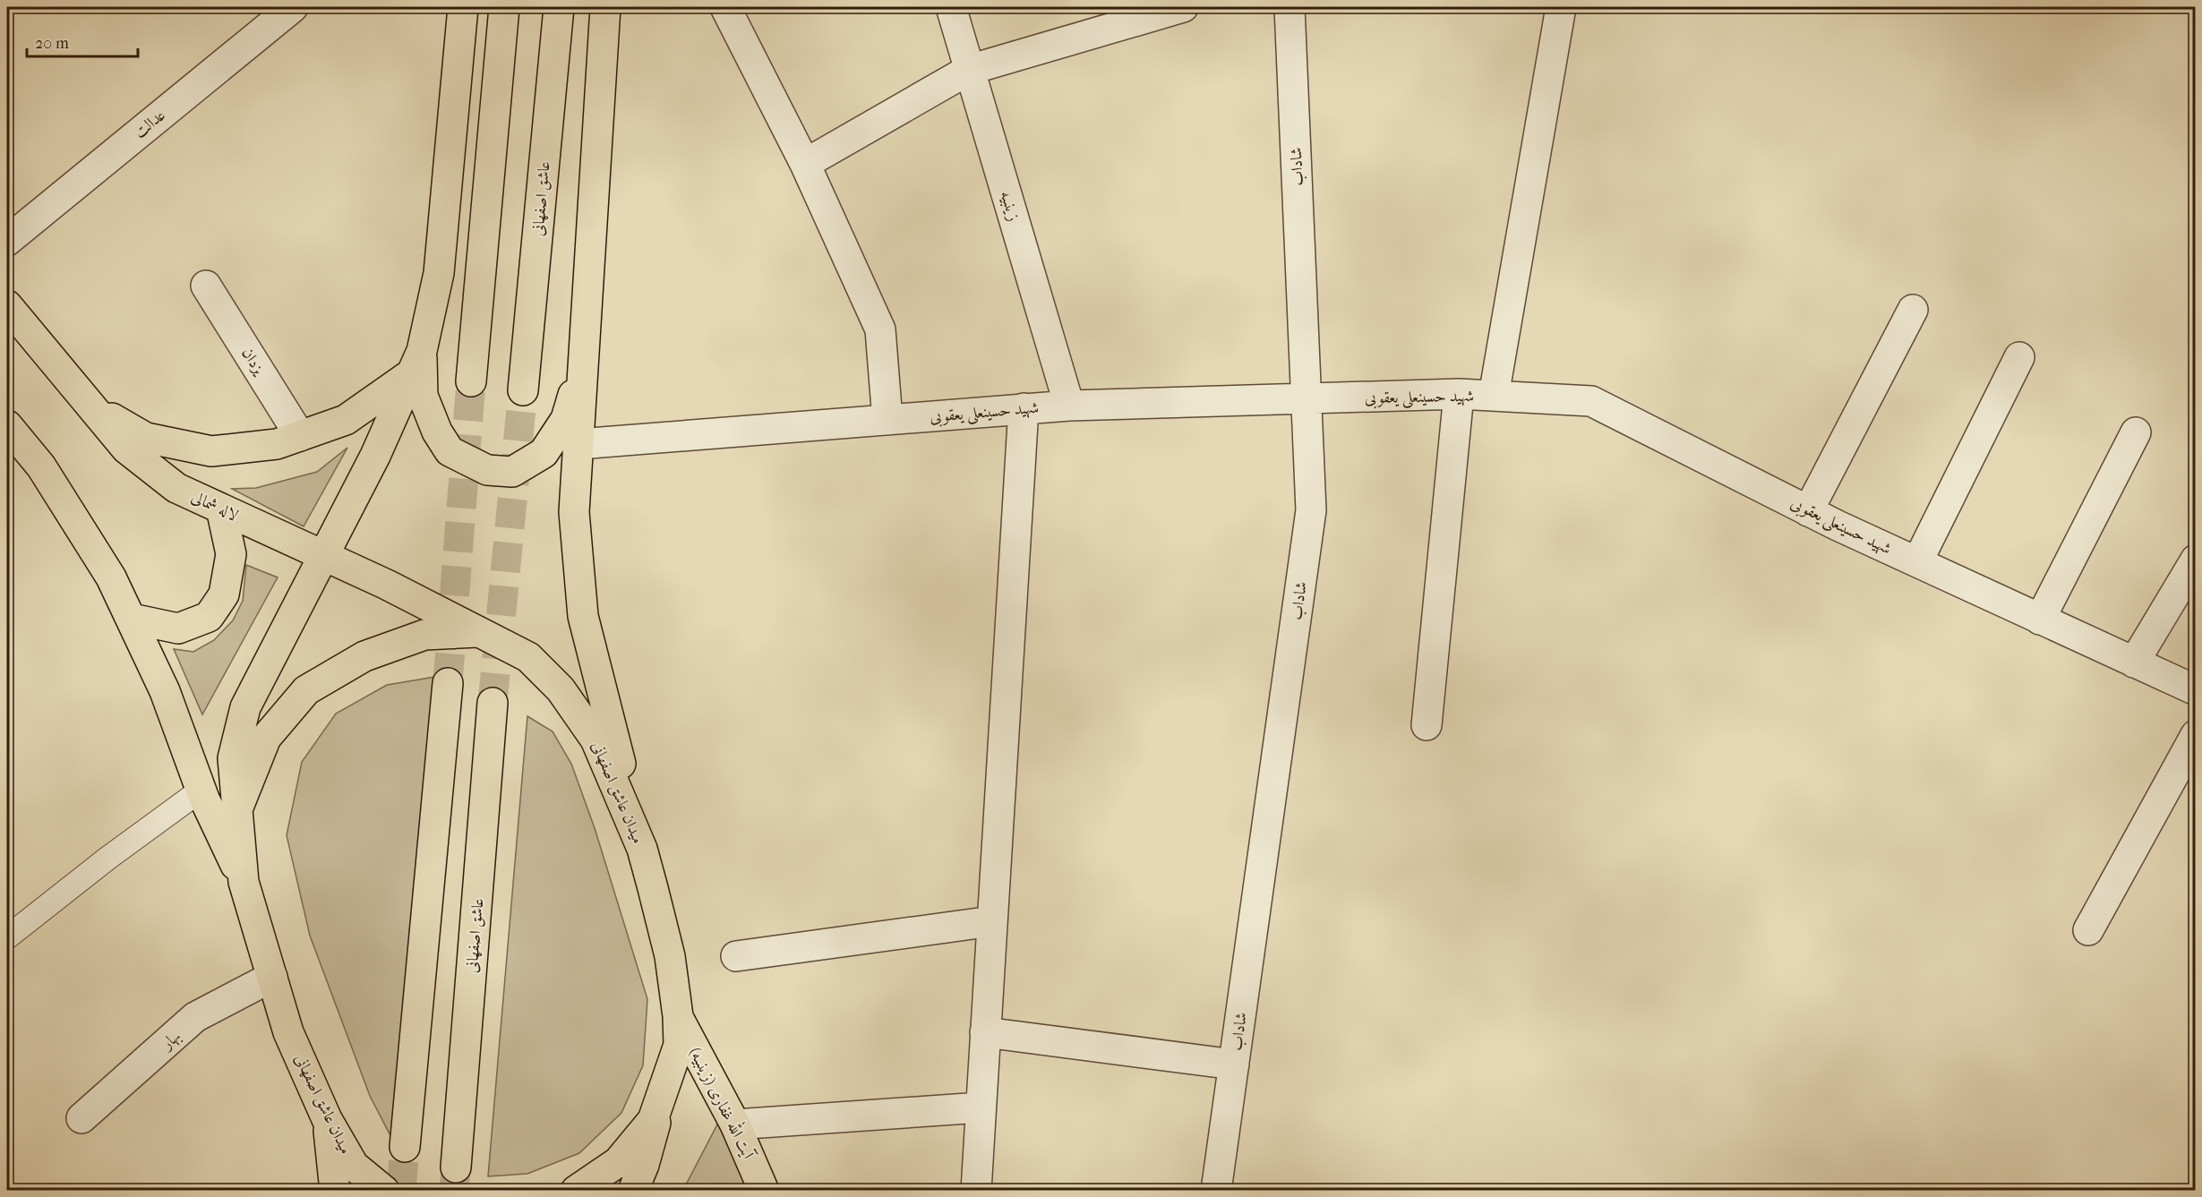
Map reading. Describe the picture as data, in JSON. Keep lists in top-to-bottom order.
{
  "streets": {
    "main road": [
      "عاشق اصفهانی",
      "لاله شمالی",
      "میدان عاشق اصفهانی",
      "آیت الله غفاری (زینبیه)"
    ],
    "street": [
      "عدالت",
      "شاداب",
      "زینبیه",
      "یزدان",
      "شهید حسینعلی یعقوبی",
      "بهار"
    ]
  },
  "crossings": [
    ["شاداب", "شهید حسینعلی یعقوبی"],
    ["زینبیه", "شهید حسینعلی یعقوبی"],
    ["لاله شمالی", "میدان عاشق اصفهانی"],
    ["میدان عاشق اصفهانی", "بهار"],
    ["میدان عاشق اصفهانی", "آیت الله غفاری (زینبیه)"]
  ],
  "scale_bar": "20 m"
}
